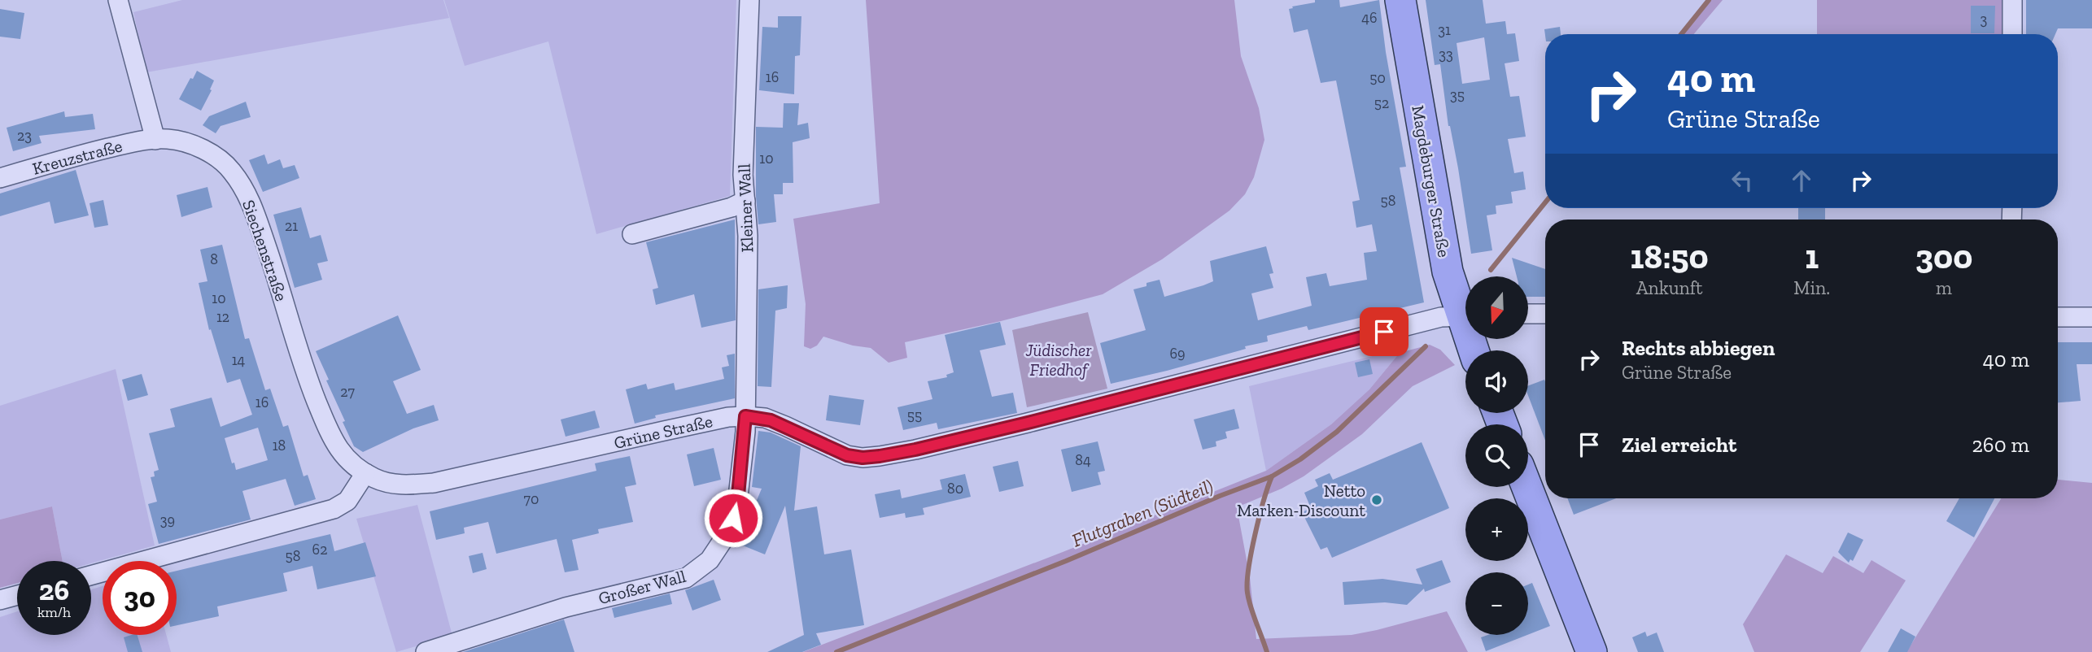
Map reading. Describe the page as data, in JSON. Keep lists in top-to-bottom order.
{
  "streets": {
    "main road": ["Magdeburger Straße"],
    "street": [
      "Kreuzstraße",
      "Kleiner Wall",
      "Siechenstraße",
      "Grüne Straße",
      "Großer Wall"
    ]
  },
  "crossings": [
    ["Kreuzstraße", "Siechenstraße"],
    ["Kleiner Wall", "Grüne Straße"],
    ["Kleiner Wall", "Großer Wall"],
    ["Siechenstraße", "Grüne Straße"],
    ["Grüne Straße", "Großer Wall"]
  ],
  "water": ["Flutgraben (Südteil)"],
  "parks": ["Jüdischer Friedhof"],
  "places": ["Netto Marken-Discount"],
  "house_numbers": [
    "46",
    "3",
    "31",
    "33",
    "16",
    "50",
    "35",
    "52",
    "23",
    "10",
    "58",
    "21",
    "8",
    "10",
    "12",
    "69",
    "14",
    "27",
    "16",
    "55",
    "18",
    "84",
    "80",
    "70",
    "39",
    "62",
    "58"
  ],
  "north": "bottom",
  "page": {
    "turn": ["40 m", "Grüne Straße"],
    "eta": [
      "18:50",
      "Ankunft",
      "1",
      "Min.",
      "300",
      "m"
    ],
    "map_buttons": ["+", "−"],
    "list": [
      {
        "name": "Rechts abbiegen",
        "note": "Grüne Straße",
        "value": "40 m"
      },
      {
        "name": "Ziel erreicht",
        "value": "260 m"
      }
    ],
    "speed": "26 km/h",
    "limit": "30"
  }
}
